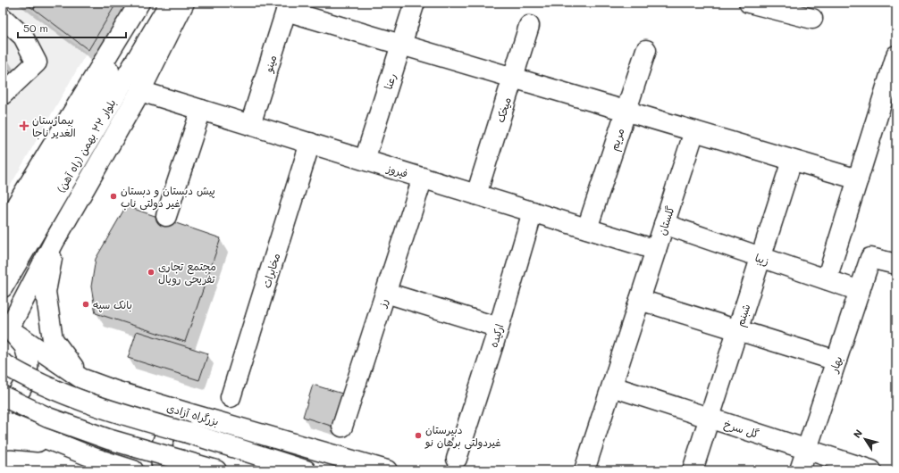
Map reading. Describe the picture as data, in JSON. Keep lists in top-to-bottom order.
{
  "streets": {
    "main road": [
      "مینو",
      "رعنا",
      "میخک",
      "مریم",
      "بلوار ۲۲ بهمن (راه آهن)",
      "فیروز",
      "گلستان",
      "زیبا",
      "مخابرات",
      "رز",
      "شبنم",
      "ارکیده",
      "بهار",
      "بزرگراه آزادی",
      "گل سرخ"
    ]
  },
  "crossings": [
    ["مینو", "فیروز"],
    ["رعنا", "فیروز"],
    ["میخک", "فیروز"],
    ["مریم", "فیروز"],
    ["فیروز", "گلستان"],
    ["فیروز", "مخابرات"],
    ["فیروز", "رز"],
    ["فیروز", "ارکیده"],
    ["گلستان", "زیبا"],
    ["گلستان", "گل سرخ"],
    ["زیبا", "شبنم"],
    ["زیبا", "بهار"],
    ["شبنم", "گل سرخ"],
    ["بهار", "گل سرخ"]
  ],
  "places": {
    "health": ["بیمارستان الغدیر ناجا"],
    "other": [
      "پیش دبستان و دبستان غیر دولتی ناب",
      "مجتمع تجاری تفریحی رویال",
      "بانک سپه",
      "دبیرستان غیردولتی برهان نو"
    ]
  },
  "scale_bar": "50 m",
  "north": "top left"
}
